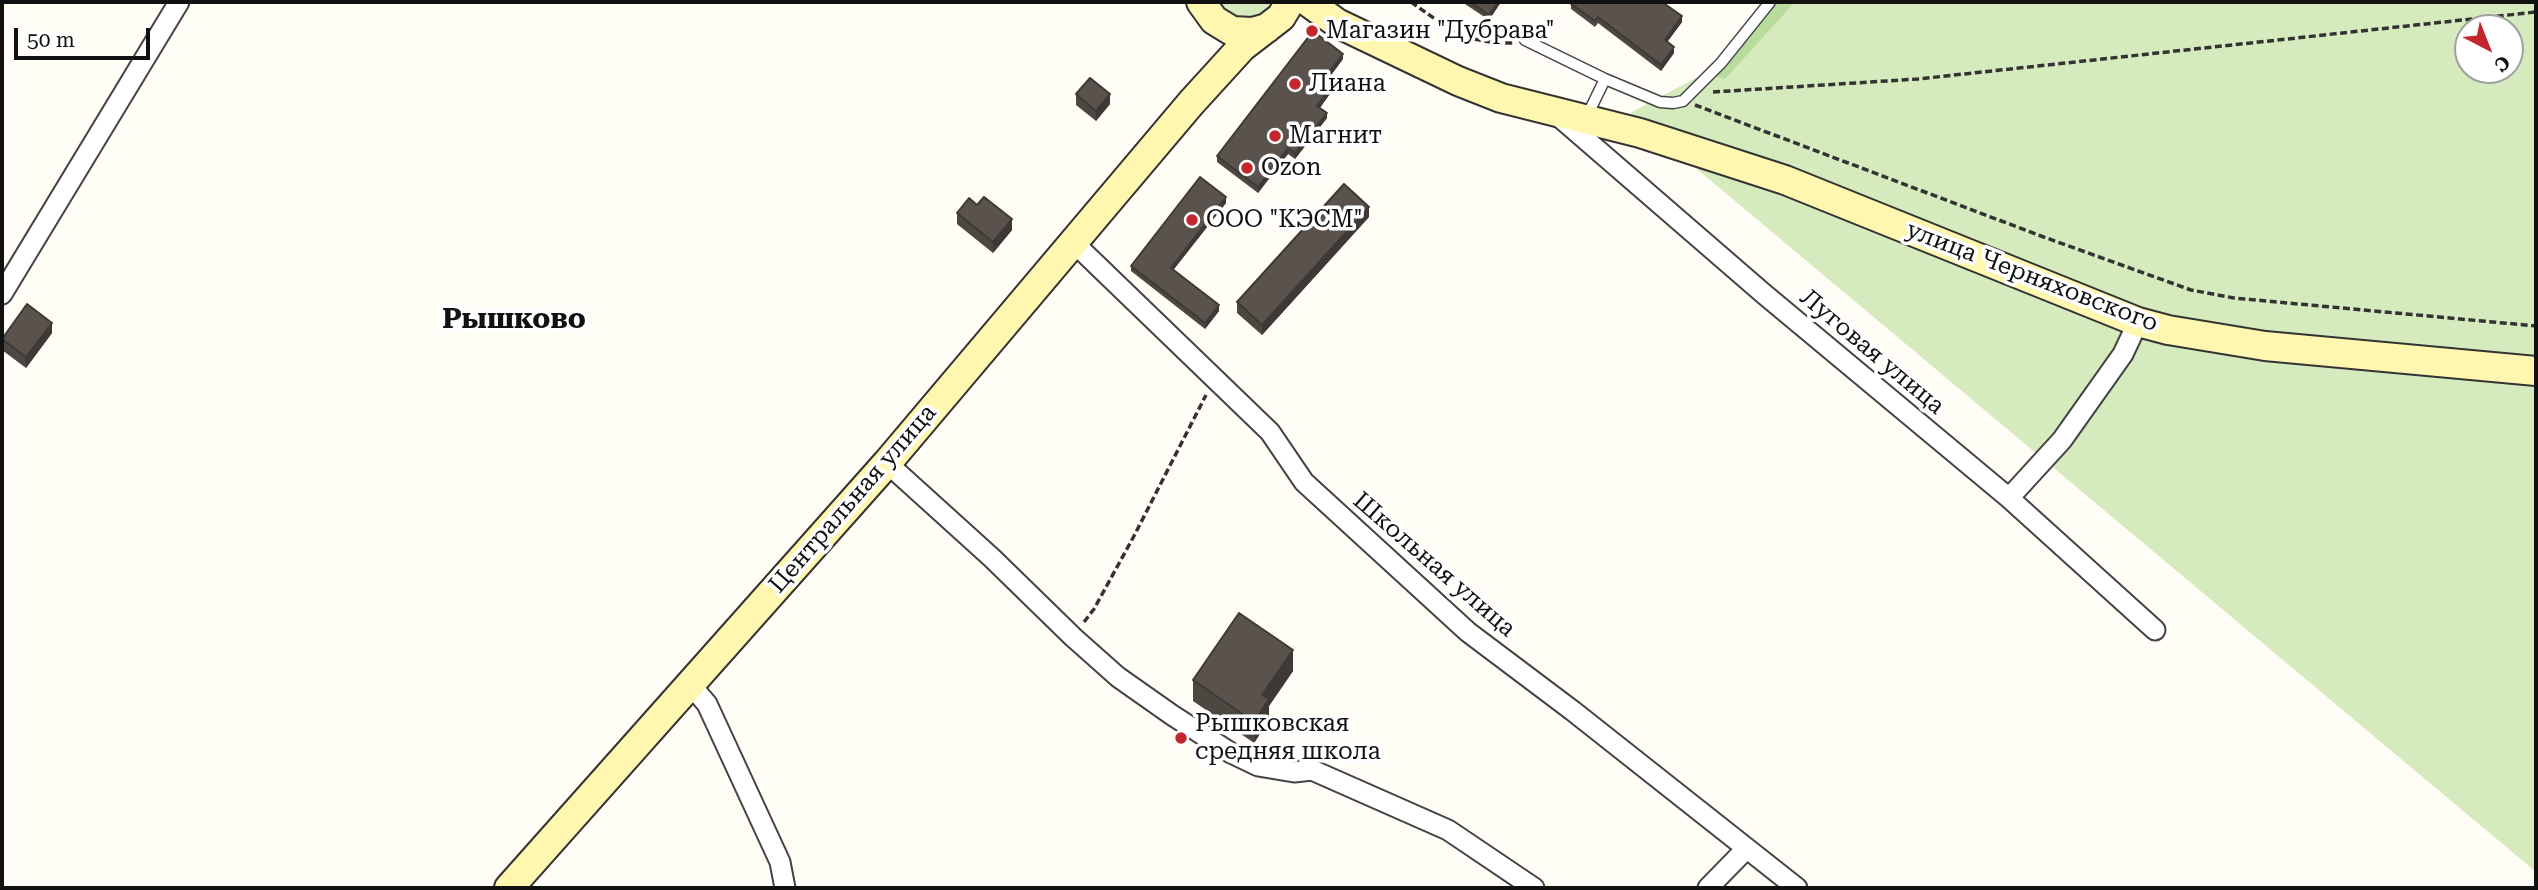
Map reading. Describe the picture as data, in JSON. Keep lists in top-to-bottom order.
{
  "streets": {
    "main road": ["улица Черняховского", "Центральная улица"],
    "street": ["Луговая улица", "Школьная улица"]
  },
  "crossings": [
    ["улица Черняховского", "Луговая улица"],
    ["Центральная улица", "Школьная улица"]
  ],
  "districts": ["Рышково"],
  "places": [
    "Магазин \"Дубрава\"",
    "Лиана",
    "Магнит",
    "Ozon",
    "ООО \"КЭСМ\"",
    "Рышковская средняя школа"
  ],
  "scale_bar": "50 m",
  "north": "bottom right"
}
